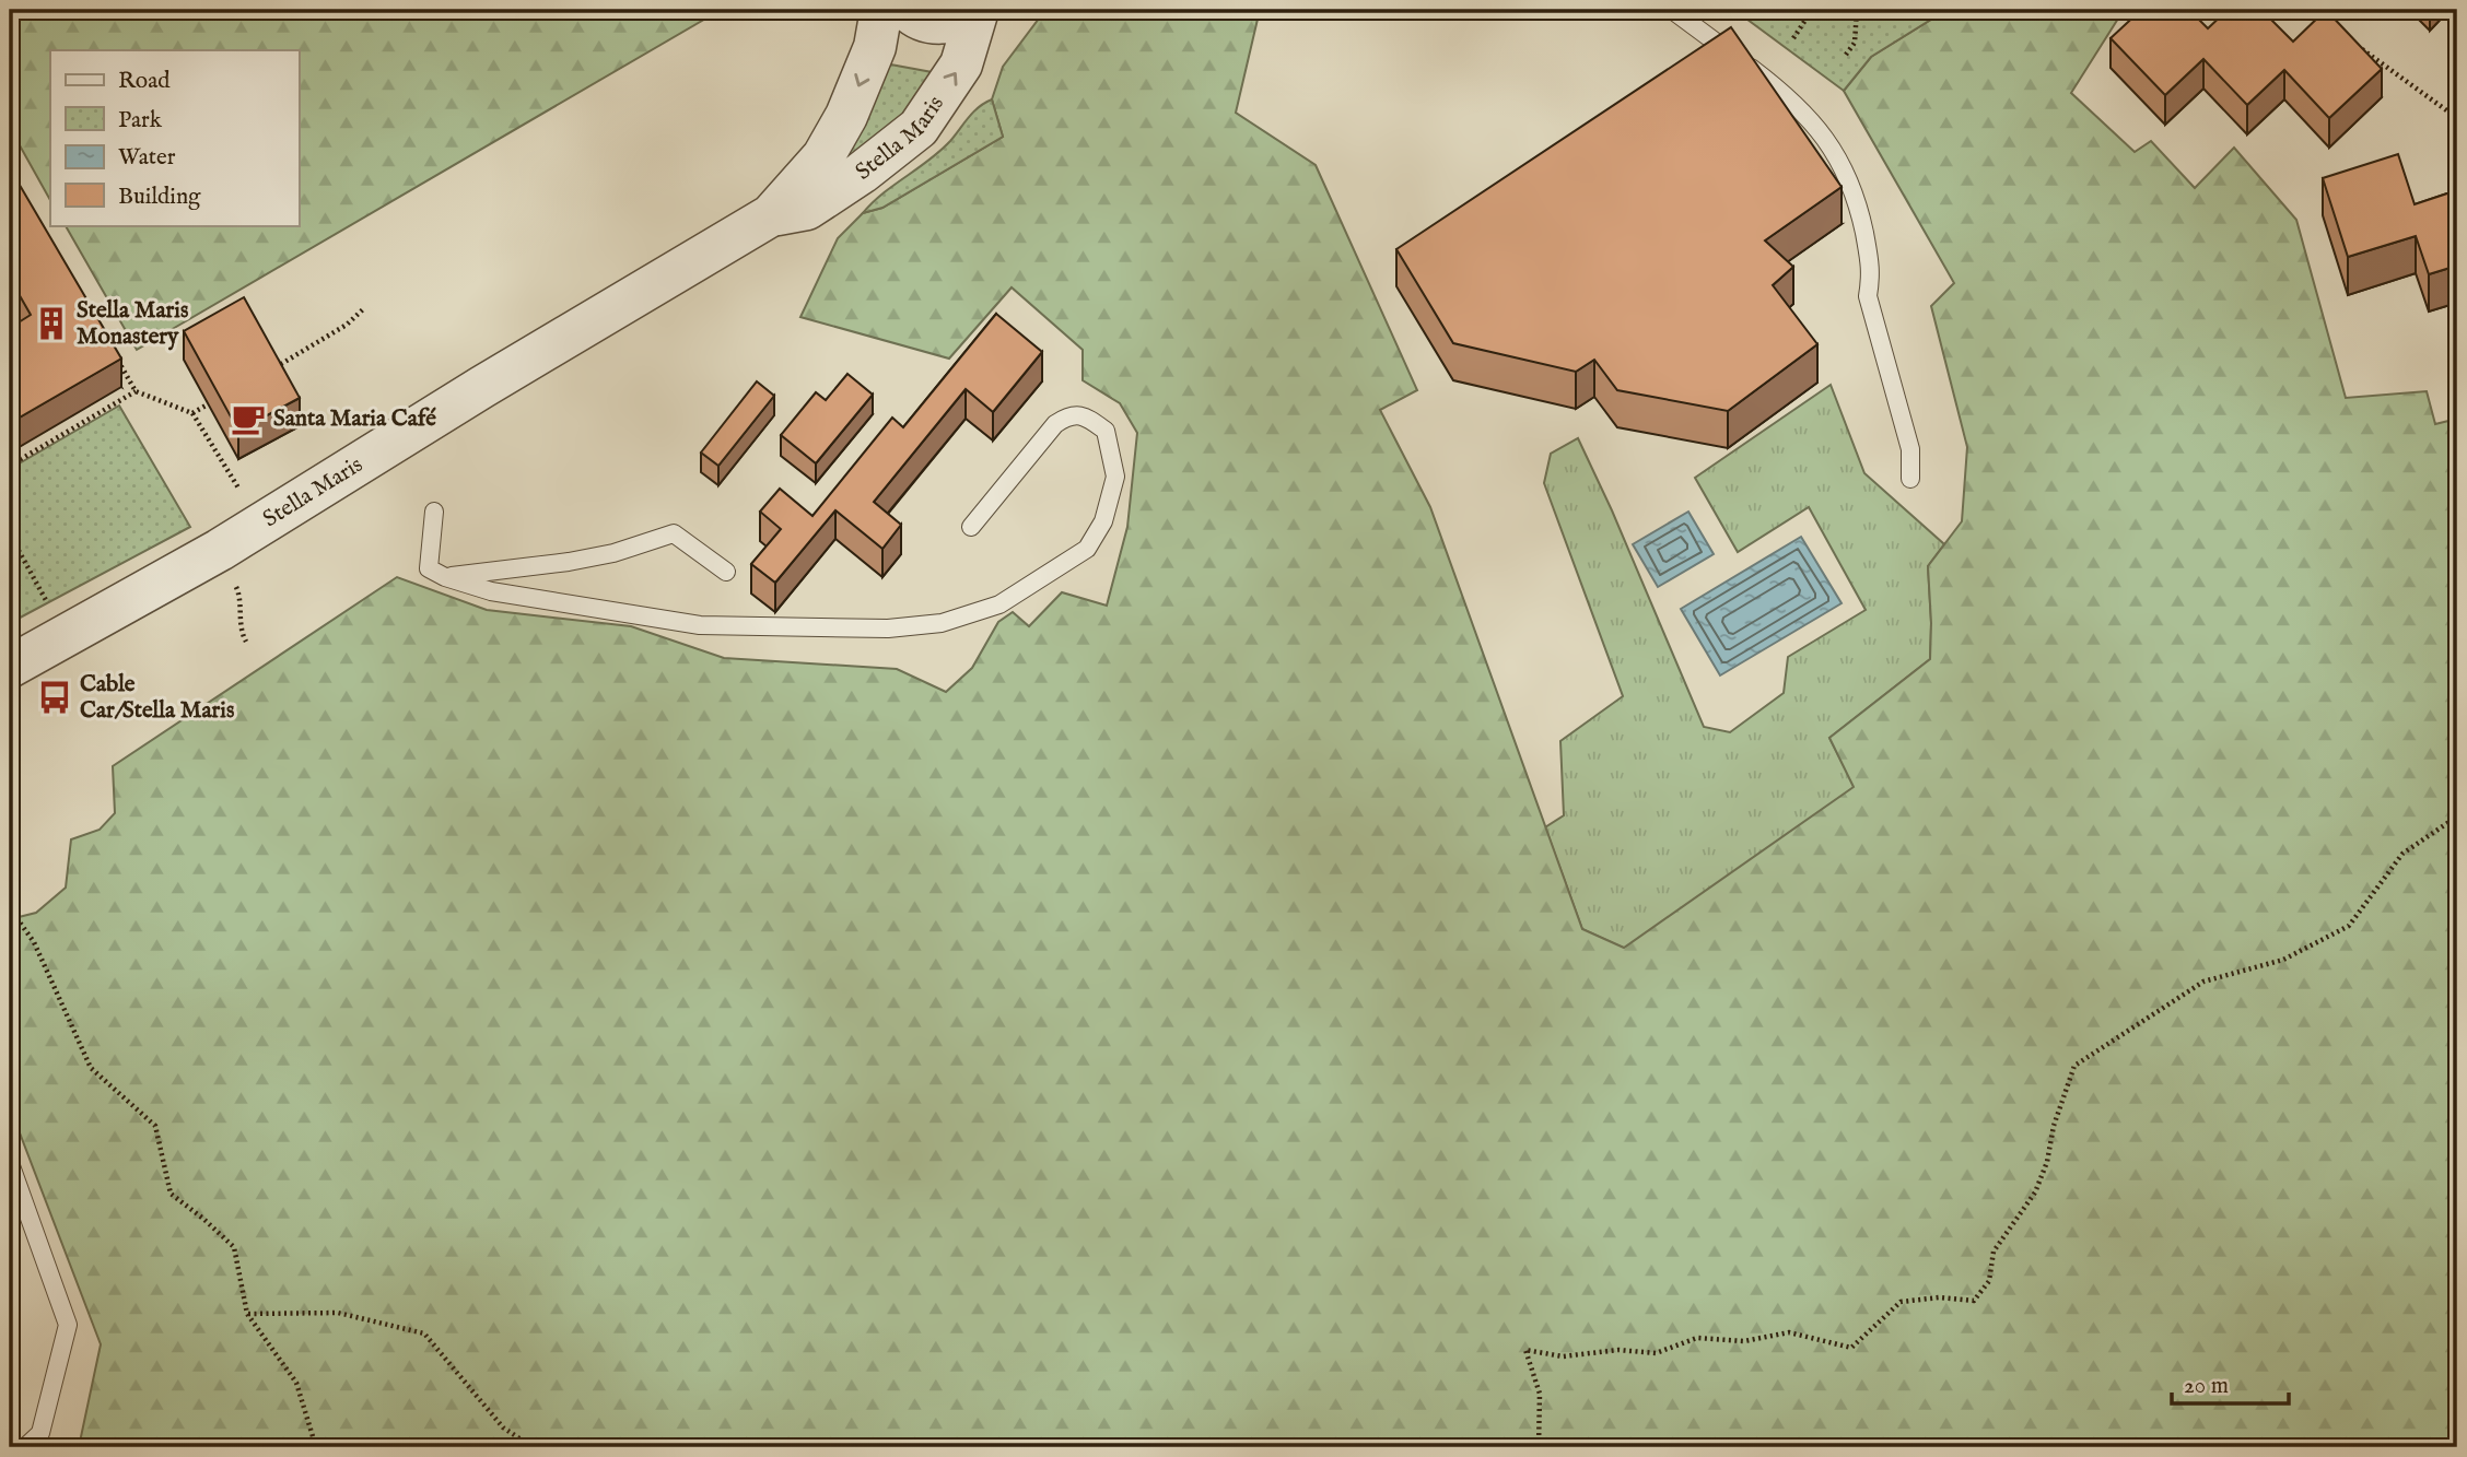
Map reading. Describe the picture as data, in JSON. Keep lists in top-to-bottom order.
{
  "streets": {
    "street": ["Stella Maris"]
  },
  "places": {
    "building": ["Stella Maris Monastery"],
    "cafe": ["Santa Maria Café"],
    "bus stop": ["Cable Car/Stella Maris"]
  },
  "legend": [
    "Road",
    "Park",
    "Water",
    "Building"
  ],
  "scale_bar": "20 m"
}
